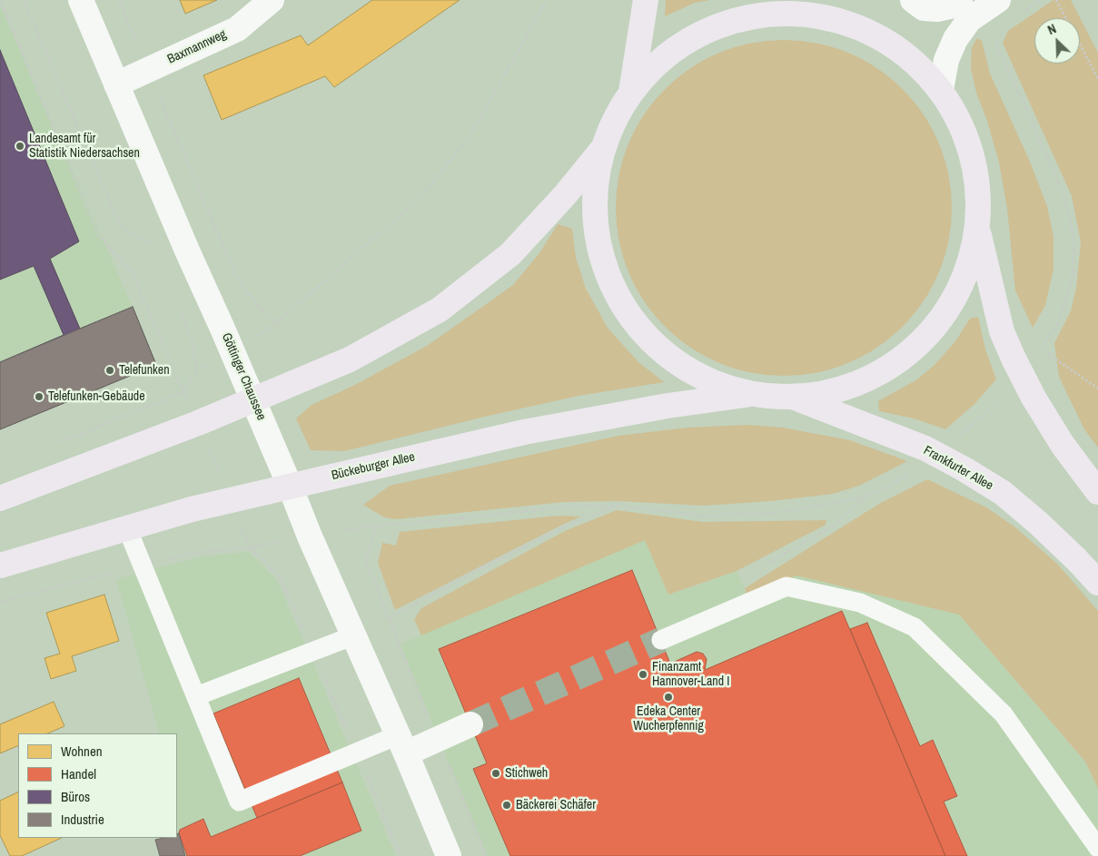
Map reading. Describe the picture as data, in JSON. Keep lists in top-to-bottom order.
{
  "streets": {
    "main road": ["Bückeburger Allee", "Frankfurter Allee"],
    "street": ["Baxmannweg", "Göttinger Chaussee"]
  },
  "crossings": [
    ["Baxmannweg", "Göttinger Chaussee"],
    ["Göttinger Chaussee", "Bückeburger Allee"]
  ],
  "places": [
    "Landesamt für Statistik Niedersachsen",
    "Telefunken",
    "Telefunken-Gebäude",
    "Finanzamt Hannover-Land I",
    "Edeka Center Wucherpfennig",
    "Stichweh",
    "Bäckerei Schäfer"
  ],
  "legend": [
    "Wohnen",
    "Handel",
    "Büros",
    "Industrie"
  ],
  "north": "top left"
}
